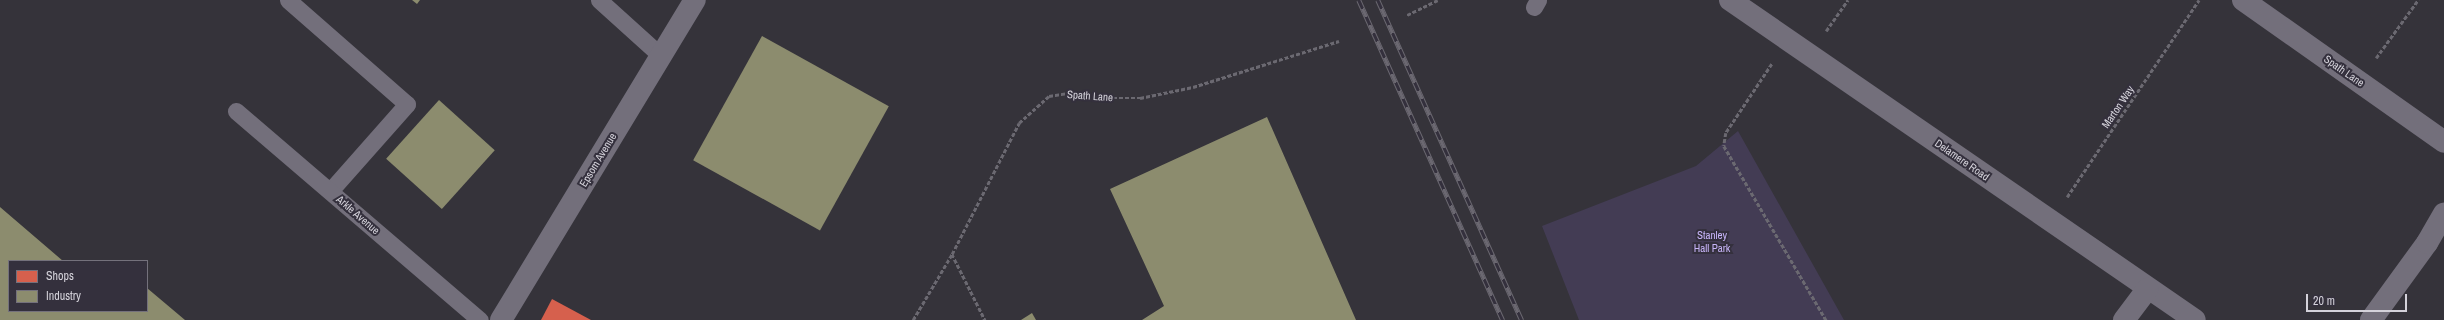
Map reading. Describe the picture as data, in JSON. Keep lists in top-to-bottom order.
{
  "streets": {
    "street": ["Spath Lane", "Epsom Avenue", "Delamere Road"],
    "lane": ["Arkle Avenue"],
    "path": ["Marton Way"]
  },
  "crossings": [
    ["Marton Way", "Delamere Road"]
  ],
  "parks": ["Stanley Hall Park"],
  "legend": ["Shops", "Industry"],
  "scale_bar": "20 m"
}
